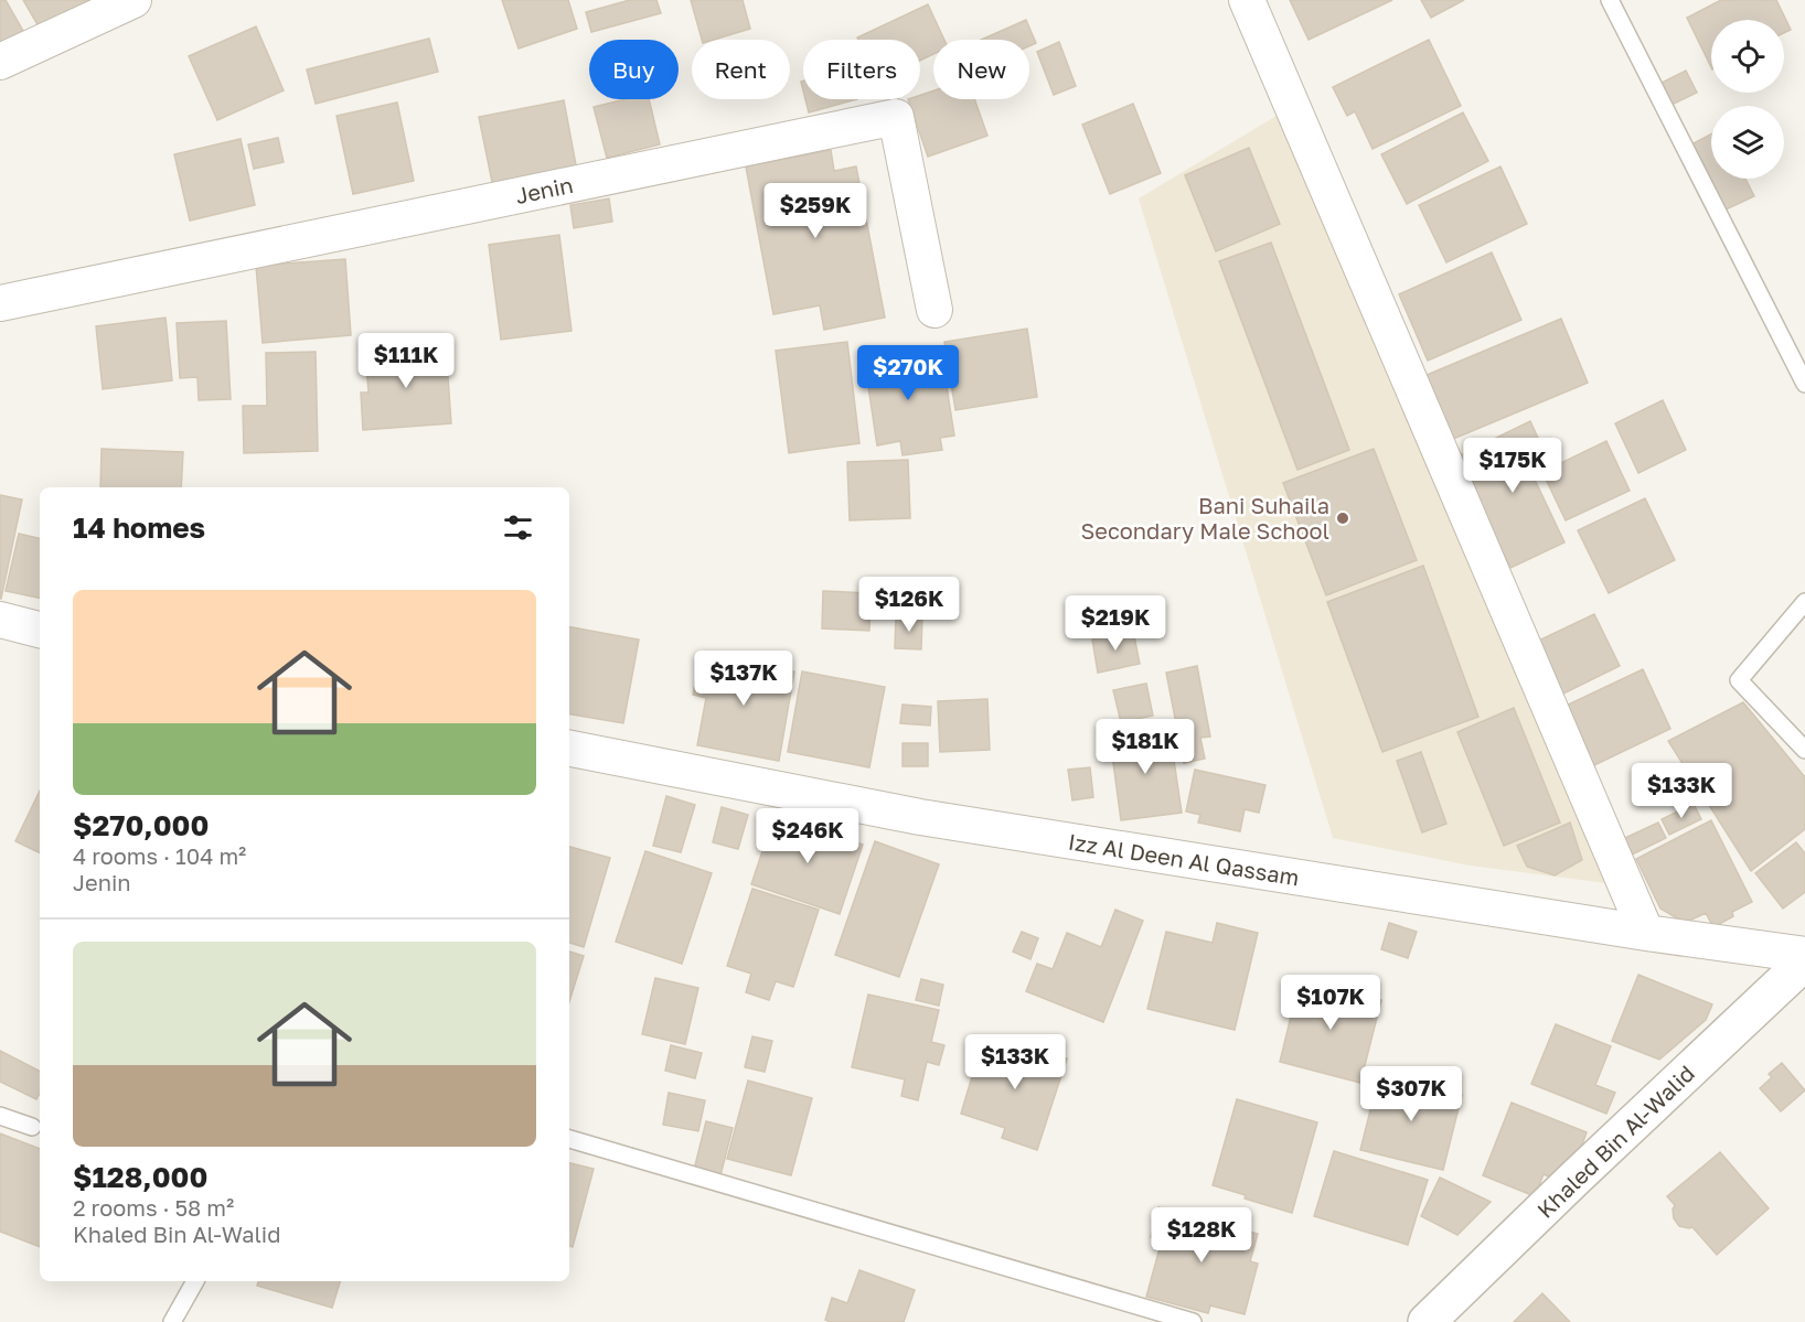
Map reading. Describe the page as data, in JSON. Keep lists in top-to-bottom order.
{
  "streets": {
    "street": ["Jenin", "Izz Al Deen Al Qassam", "Khaled Bin Al-Walid"]
  },
  "places": ["Bani Suhaila Secondary Male School"],
  "page": {
    "chip": [
      "Buy",
      "Rent",
      "Filters",
      "New"
    ],
    "price": [
      "$259K",
      "$111K",
      "$270K",
      "$175K",
      "$126K",
      "$219K",
      "$137K",
      "$181K",
      "$133K",
      "$246K",
      "$107K",
      "$133K",
      "$307K",
      "$128K"
    ],
    "heading": "14 homes",
    "list": [
      {
        "name": "$270,000",
        "note": "4 rooms · 104 m² · Jenin"
      },
      {
        "name": "$128,000",
        "note": "2 rooms · 58 m² · Khaled Bin Al-Walid"
      }
    ]
  }
}
